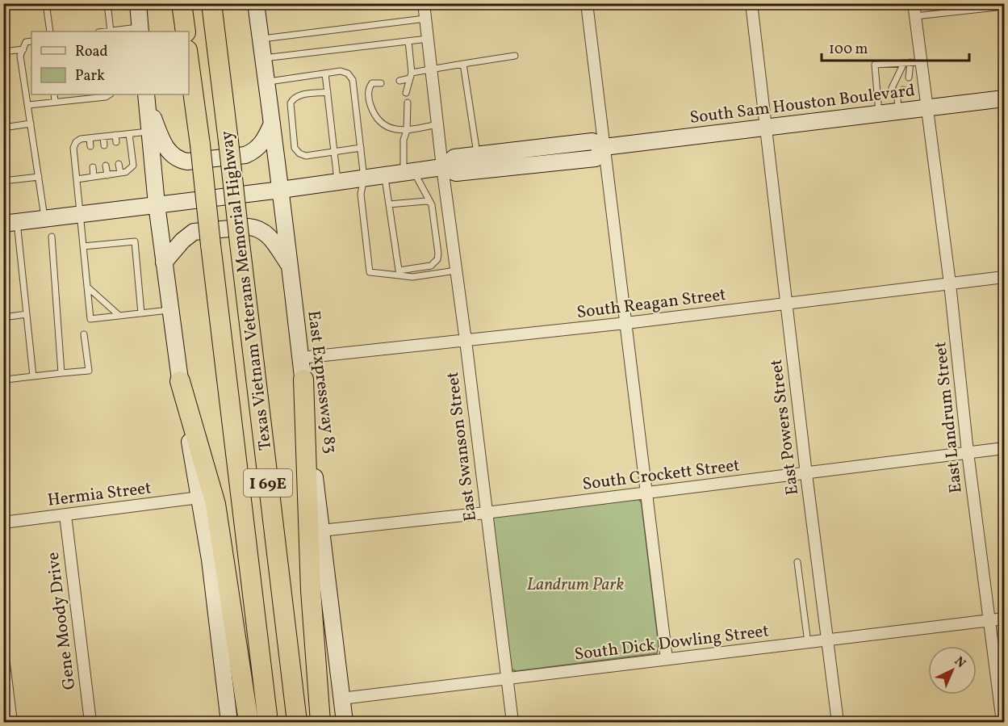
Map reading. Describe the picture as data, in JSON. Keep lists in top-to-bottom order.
{
  "streets": {
    "highway": ["Texas Vietnam Veterans Memorial Highway", "I 69E"],
    "main road": ["South Sam Houston Boulevard", "East Expressway 83"],
    "street": [
      "South Reagan Street",
      "East Landrum Street",
      "East Powers Street",
      "East Swanson Street",
      "South Crockett Street",
      "Hermia Street",
      "Gene Moody Drive",
      "South Dick Dowling Street"
    ]
  },
  "crossings": [
    ["South Sam Houston Boulevard", "East Expressway 83"],
    ["South Sam Houston Boulevard", "East Landrum Street"],
    ["South Sam Houston Boulevard", "East Powers Street"],
    ["South Sam Houston Boulevard", "East Swanson Street"],
    ["South Reagan Street", "East Expressway 83"],
    ["South Reagan Street", "East Landrum Street"],
    ["South Reagan Street", "East Powers Street"],
    ["South Reagan Street", "East Swanson Street"],
    ["East Expressway 83", "South Crockett Street"],
    ["East Expressway 83", "South Dick Dowling Street"],
    ["East Landrum Street", "South Crockett Street"],
    ["East Landrum Street", "South Dick Dowling Street"],
    ["East Powers Street", "South Crockett Street"],
    ["East Powers Street", "South Dick Dowling Street"],
    ["East Swanson Street", "South Crockett Street"],
    ["East Swanson Street", "South Dick Dowling Street"],
    ["Hermia Street", "Gene Moody Drive"]
  ],
  "parks": ["Landrum Park"],
  "legend": ["Road", "Park"],
  "scale_bar": "100 m",
  "north": "top right"
}
